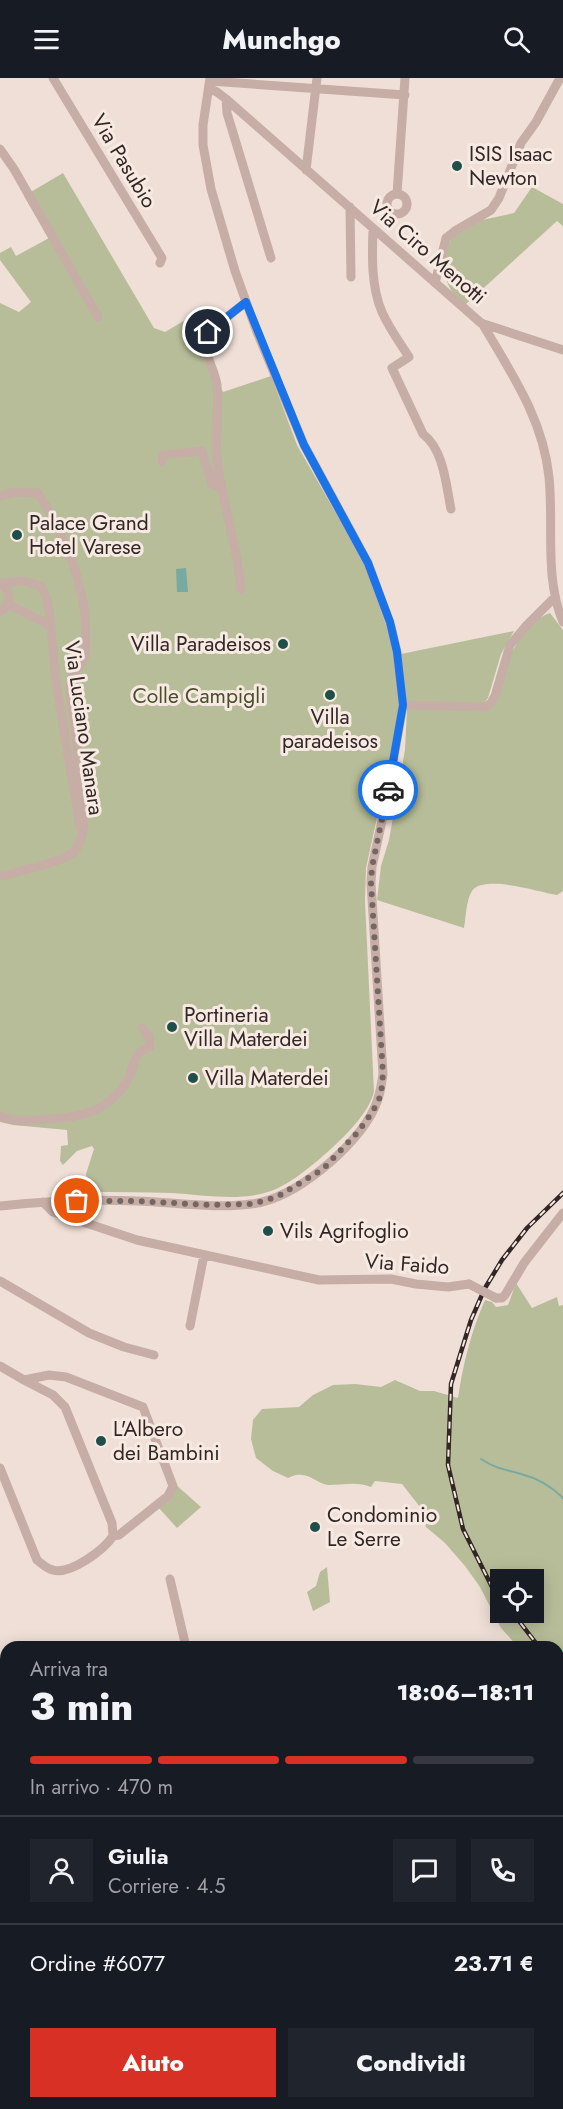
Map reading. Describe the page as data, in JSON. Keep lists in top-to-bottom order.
{
  "streets": {
    "street": [
      "Via Pasubio",
      "Via Ciro Menotti",
      "Via Luciano Manara",
      "Via Faido"
    ]
  },
  "parks": ["Colle Campigli"],
  "places": [
    "ISIS Isaac Newton",
    "Palace Grand Hotel Varese",
    "Villa Paradeisos",
    "Villa paradeisos",
    "Portineria Villa Materdei",
    "Villa Materdei",
    "Vils Agrifoglio",
    "L'Albero dei Bambini",
    "Condominio Le Serre"
  ],
  "page": {
    "header": "Munchgo",
    "heading": ["3 min", "Arriva tra", "18:06–18:11"],
    "panel": [
      "Giulia",
      "Corriere · 4.5",
      "Ordine #6077",
      "23.71 €"
    ],
    "bar": "In arrivo · 470 m",
    "buttons": ["Aiuto", "Condividi"]
  }
}
